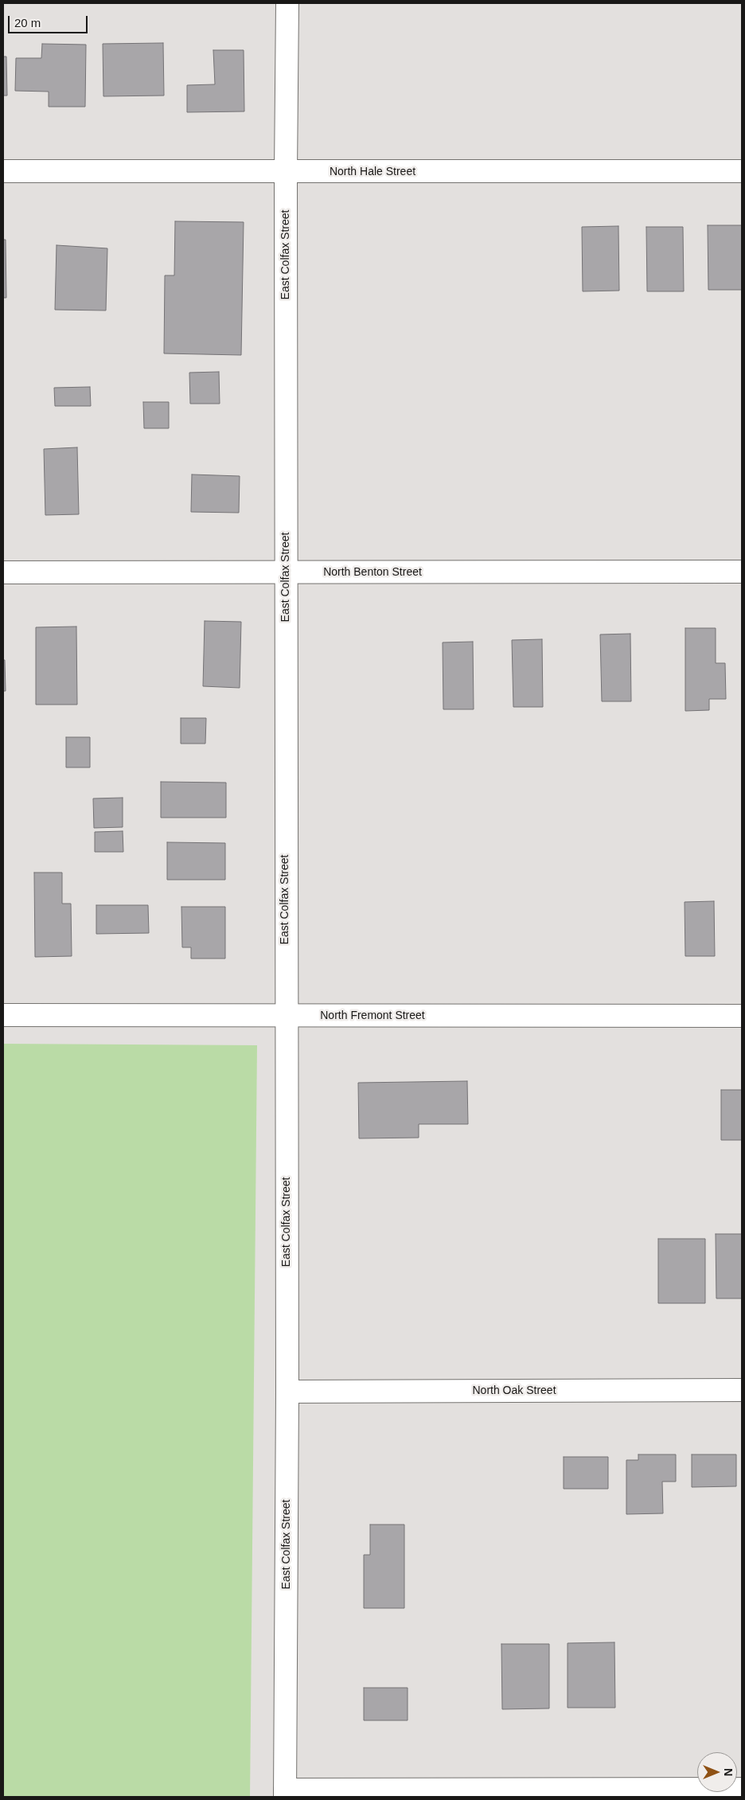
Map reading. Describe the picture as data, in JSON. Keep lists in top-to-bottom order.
{
  "streets": {
    "street": [
      "North Hale Street",
      "East Colfax Street",
      "North Benton Street",
      "North Fremont Street",
      "North Oak Street"
    ]
  },
  "crossings": [
    ["North Hale Street", "East Colfax Street"],
    ["East Colfax Street", "North Benton Street"],
    ["East Colfax Street", "North Fremont Street"],
    ["East Colfax Street", "North Oak Street"]
  ],
  "scale_bar": "20 m",
  "north": "right"
}
